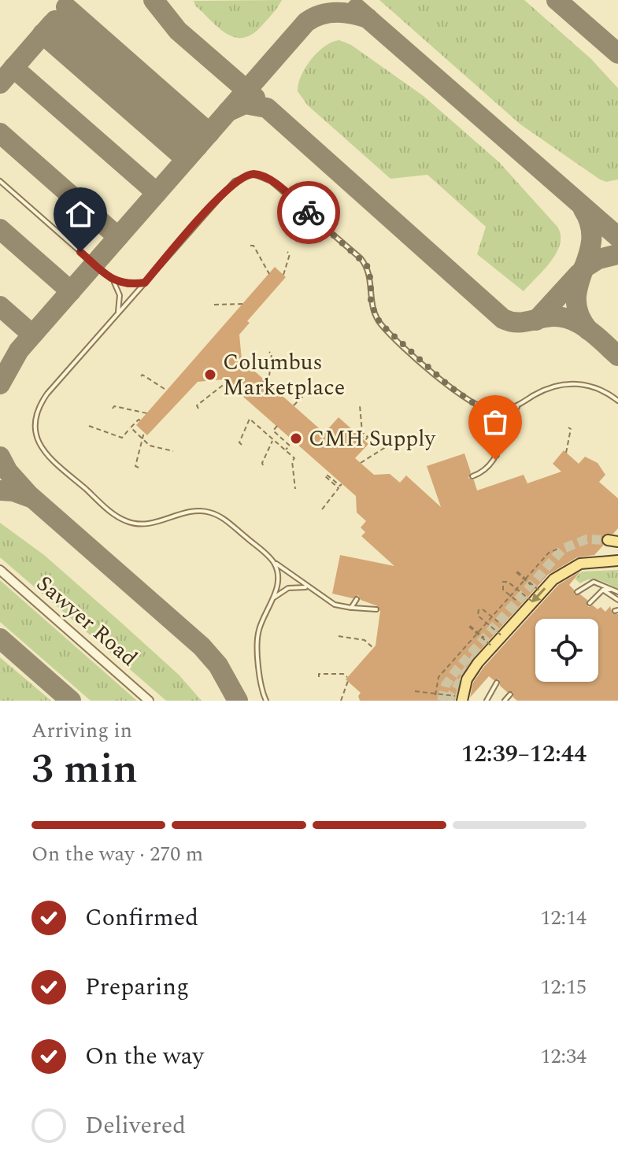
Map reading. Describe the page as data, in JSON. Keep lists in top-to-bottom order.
{
  "streets": {
    "street": ["Sawyer Road"]
  },
  "places": ["Columbus Marketplace", "CMH Supply"],
  "page": {
    "heading": ["3 min", "Arriving in", "12:39–12:44"],
    "bar": "On the way · 270 m",
    "list": [
      ["Confirmed", "12:14"],
      ["Preparing", "12:15"],
      ["On the way", "12:34"],
      "Delivered"
    ]
  }
}
